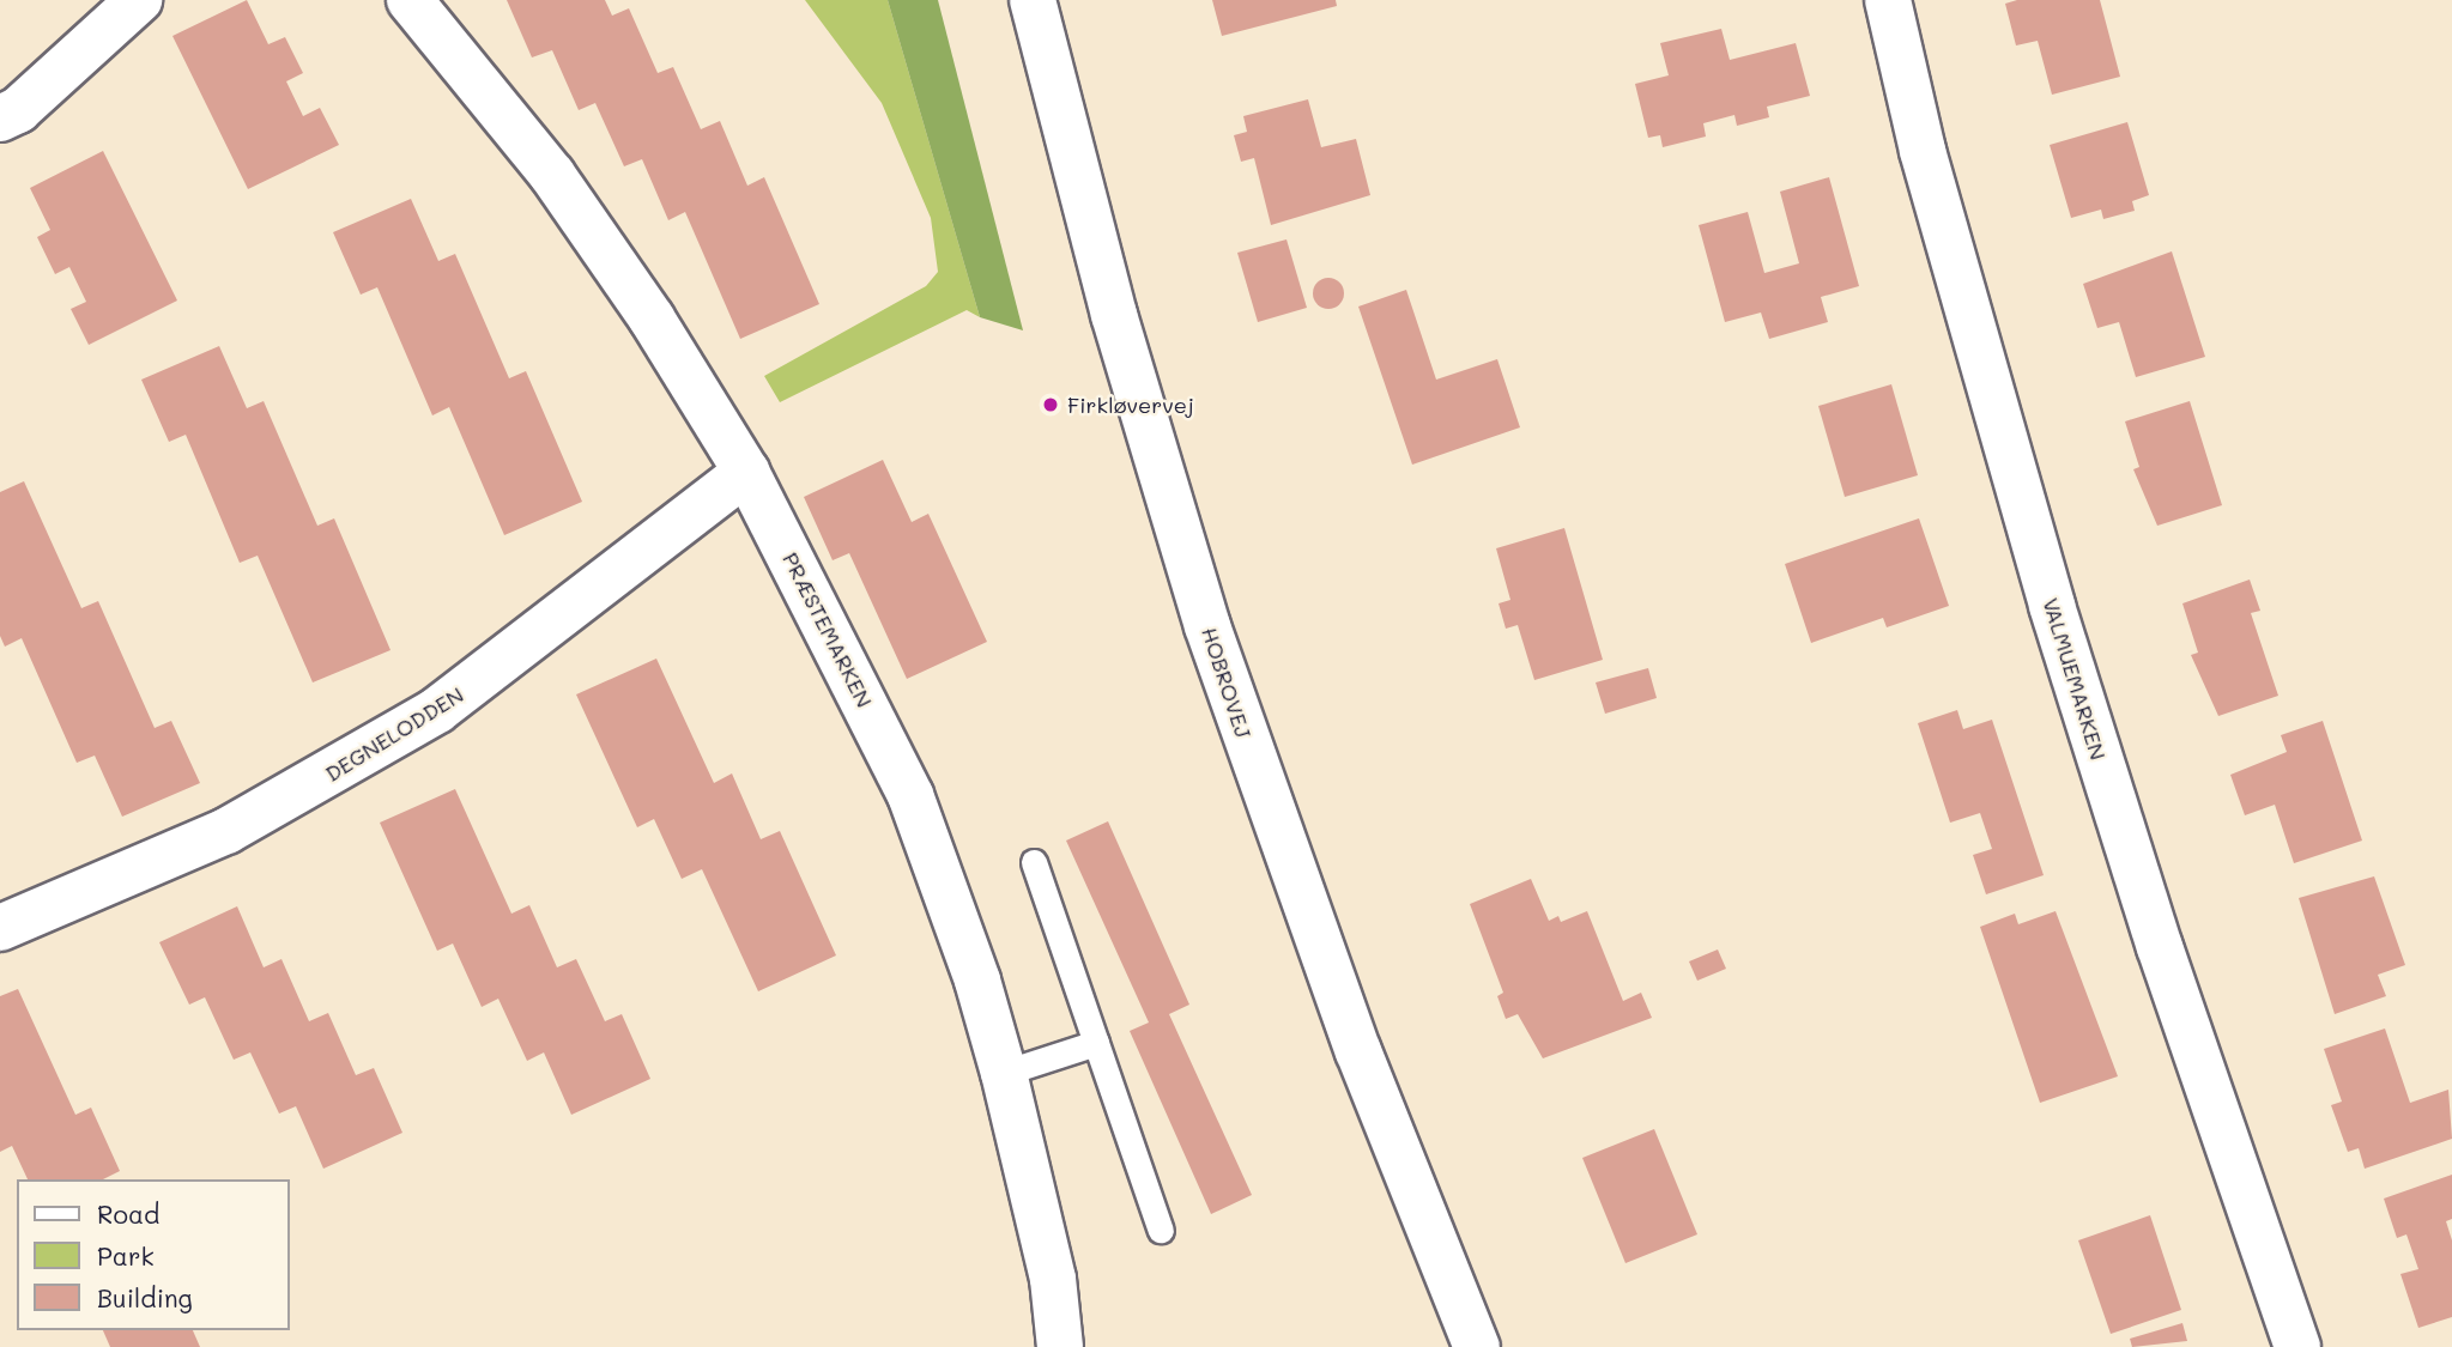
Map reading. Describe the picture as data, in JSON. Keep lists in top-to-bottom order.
{
  "streets": {
    "street": [
      "PRÆSTEMARKEN",
      "VALMUEMARKEN",
      "HOBROVEJ",
      "DEGNELODDEN"
    ]
  },
  "crossings": [
    ["PRÆSTEMARKEN", "DEGNELODDEN"]
  ],
  "places": ["Firkløvervej"],
  "legend": ["Road", "Park", "Building"]
}
